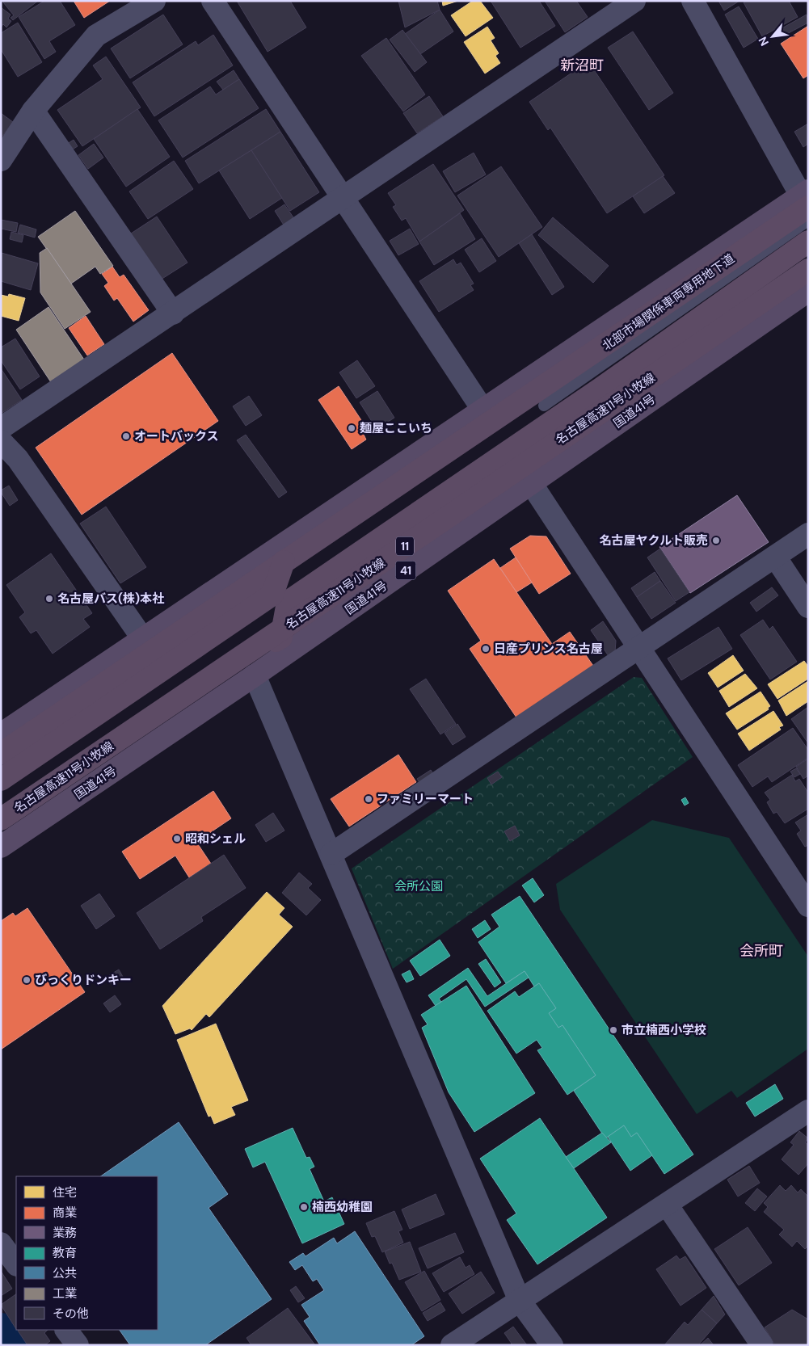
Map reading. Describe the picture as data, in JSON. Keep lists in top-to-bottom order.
{
  "streets": {
    "highway": [
      "名古屋高速11号小牧線",
      "国道41号",
      "11",
      "41"
    ],
    "lane": ["北部市場関係車両専用地下道"]
  },
  "districts": ["新沼町", "会所町"],
  "parks": ["会所公園"],
  "places": [
    "麺屋ここいち",
    "オートバックス",
    "名古屋ヤクルト販売",
    "名古屋バス(株)本社",
    "日産プリンス名古屋",
    "ファミリーマート",
    "昭和シェル",
    "びっくりドンキー",
    "市立楠西小学校",
    "楠西幼稚園"
  ],
  "legend": [
    "住宅",
    "商業",
    "業務",
    "教育",
    "公共",
    "工業",
    "その他"
  ],
  "north": "bottom left"
}
